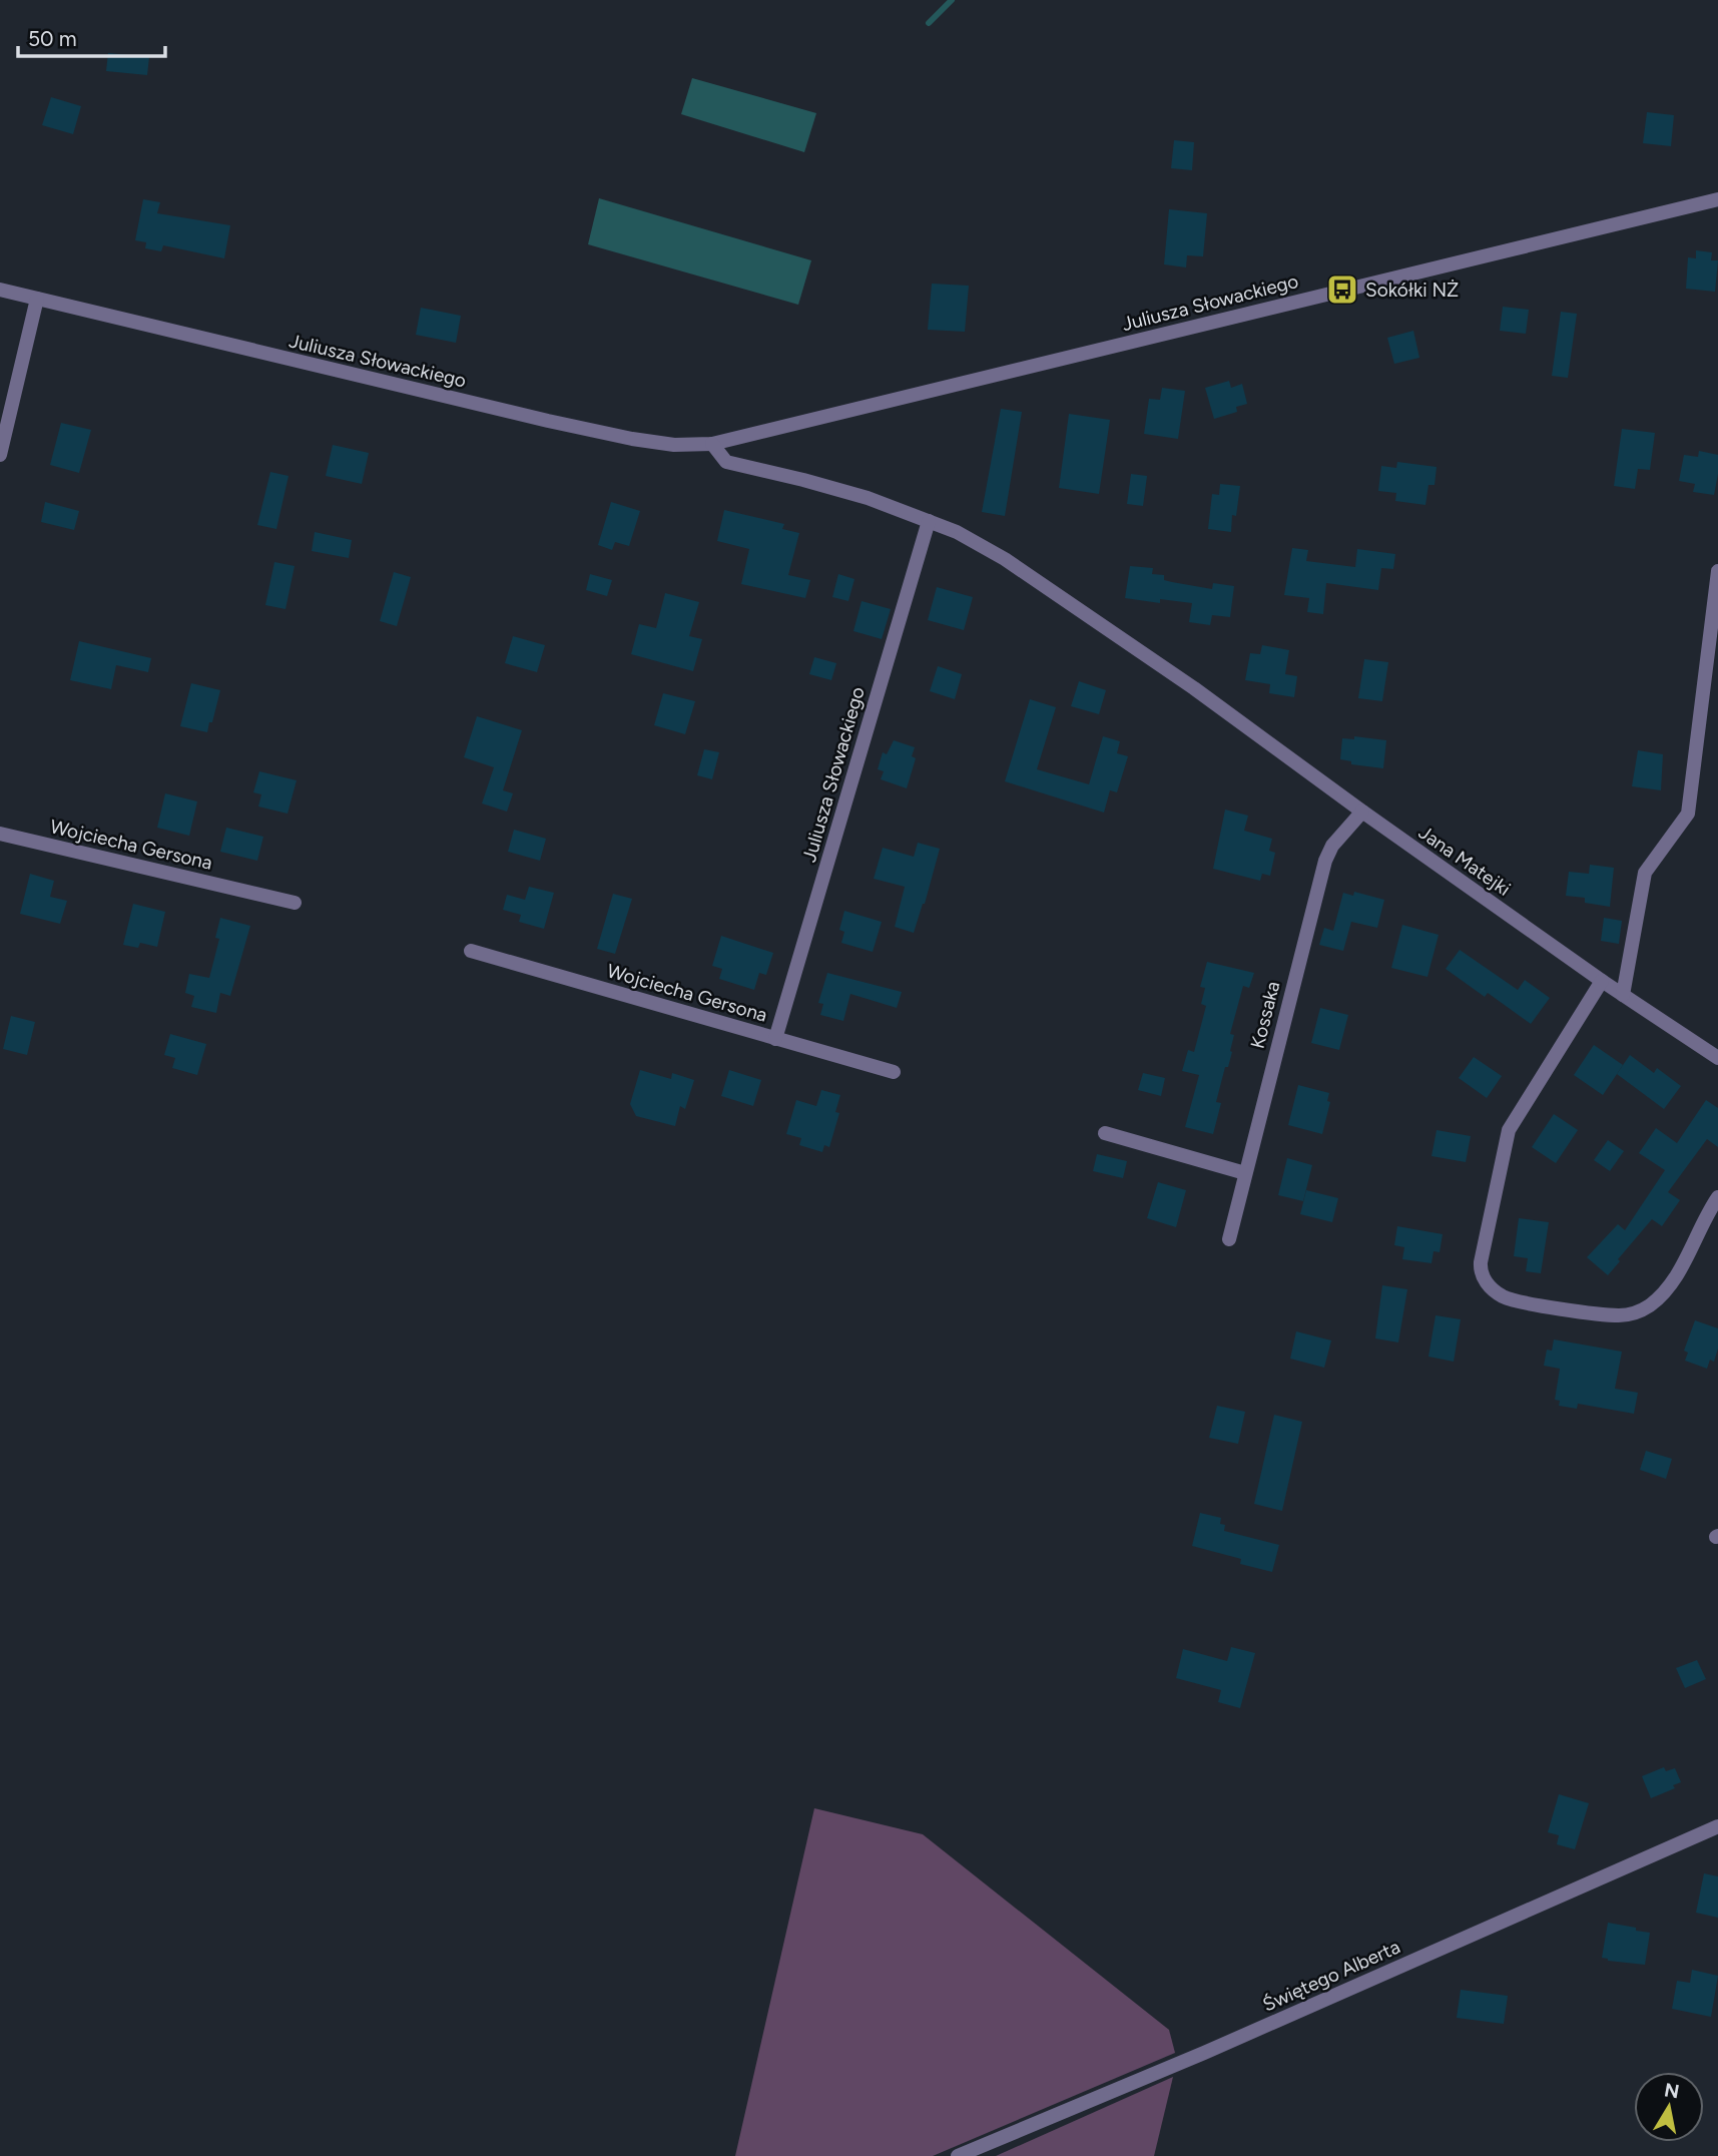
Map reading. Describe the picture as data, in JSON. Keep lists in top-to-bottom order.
{
  "streets": {
    "street": [
      "Juliusza Słowackiego",
      "Wojciecha Gersona",
      "Jana Matejki",
      "Kossaka",
      "Świętego Alberta"
    ]
  },
  "crossings": [
    ["Juliusza Słowackiego", "Wojciecha Gersona"],
    ["Juliusza Słowackiego", "Jana Matejki"],
    ["Jana Matejki", "Kossaka"]
  ],
  "places": {
    "bus stop": ["Sokółki NŻ"]
  },
  "scale_bar": "50 m",
  "north": "top"
}
